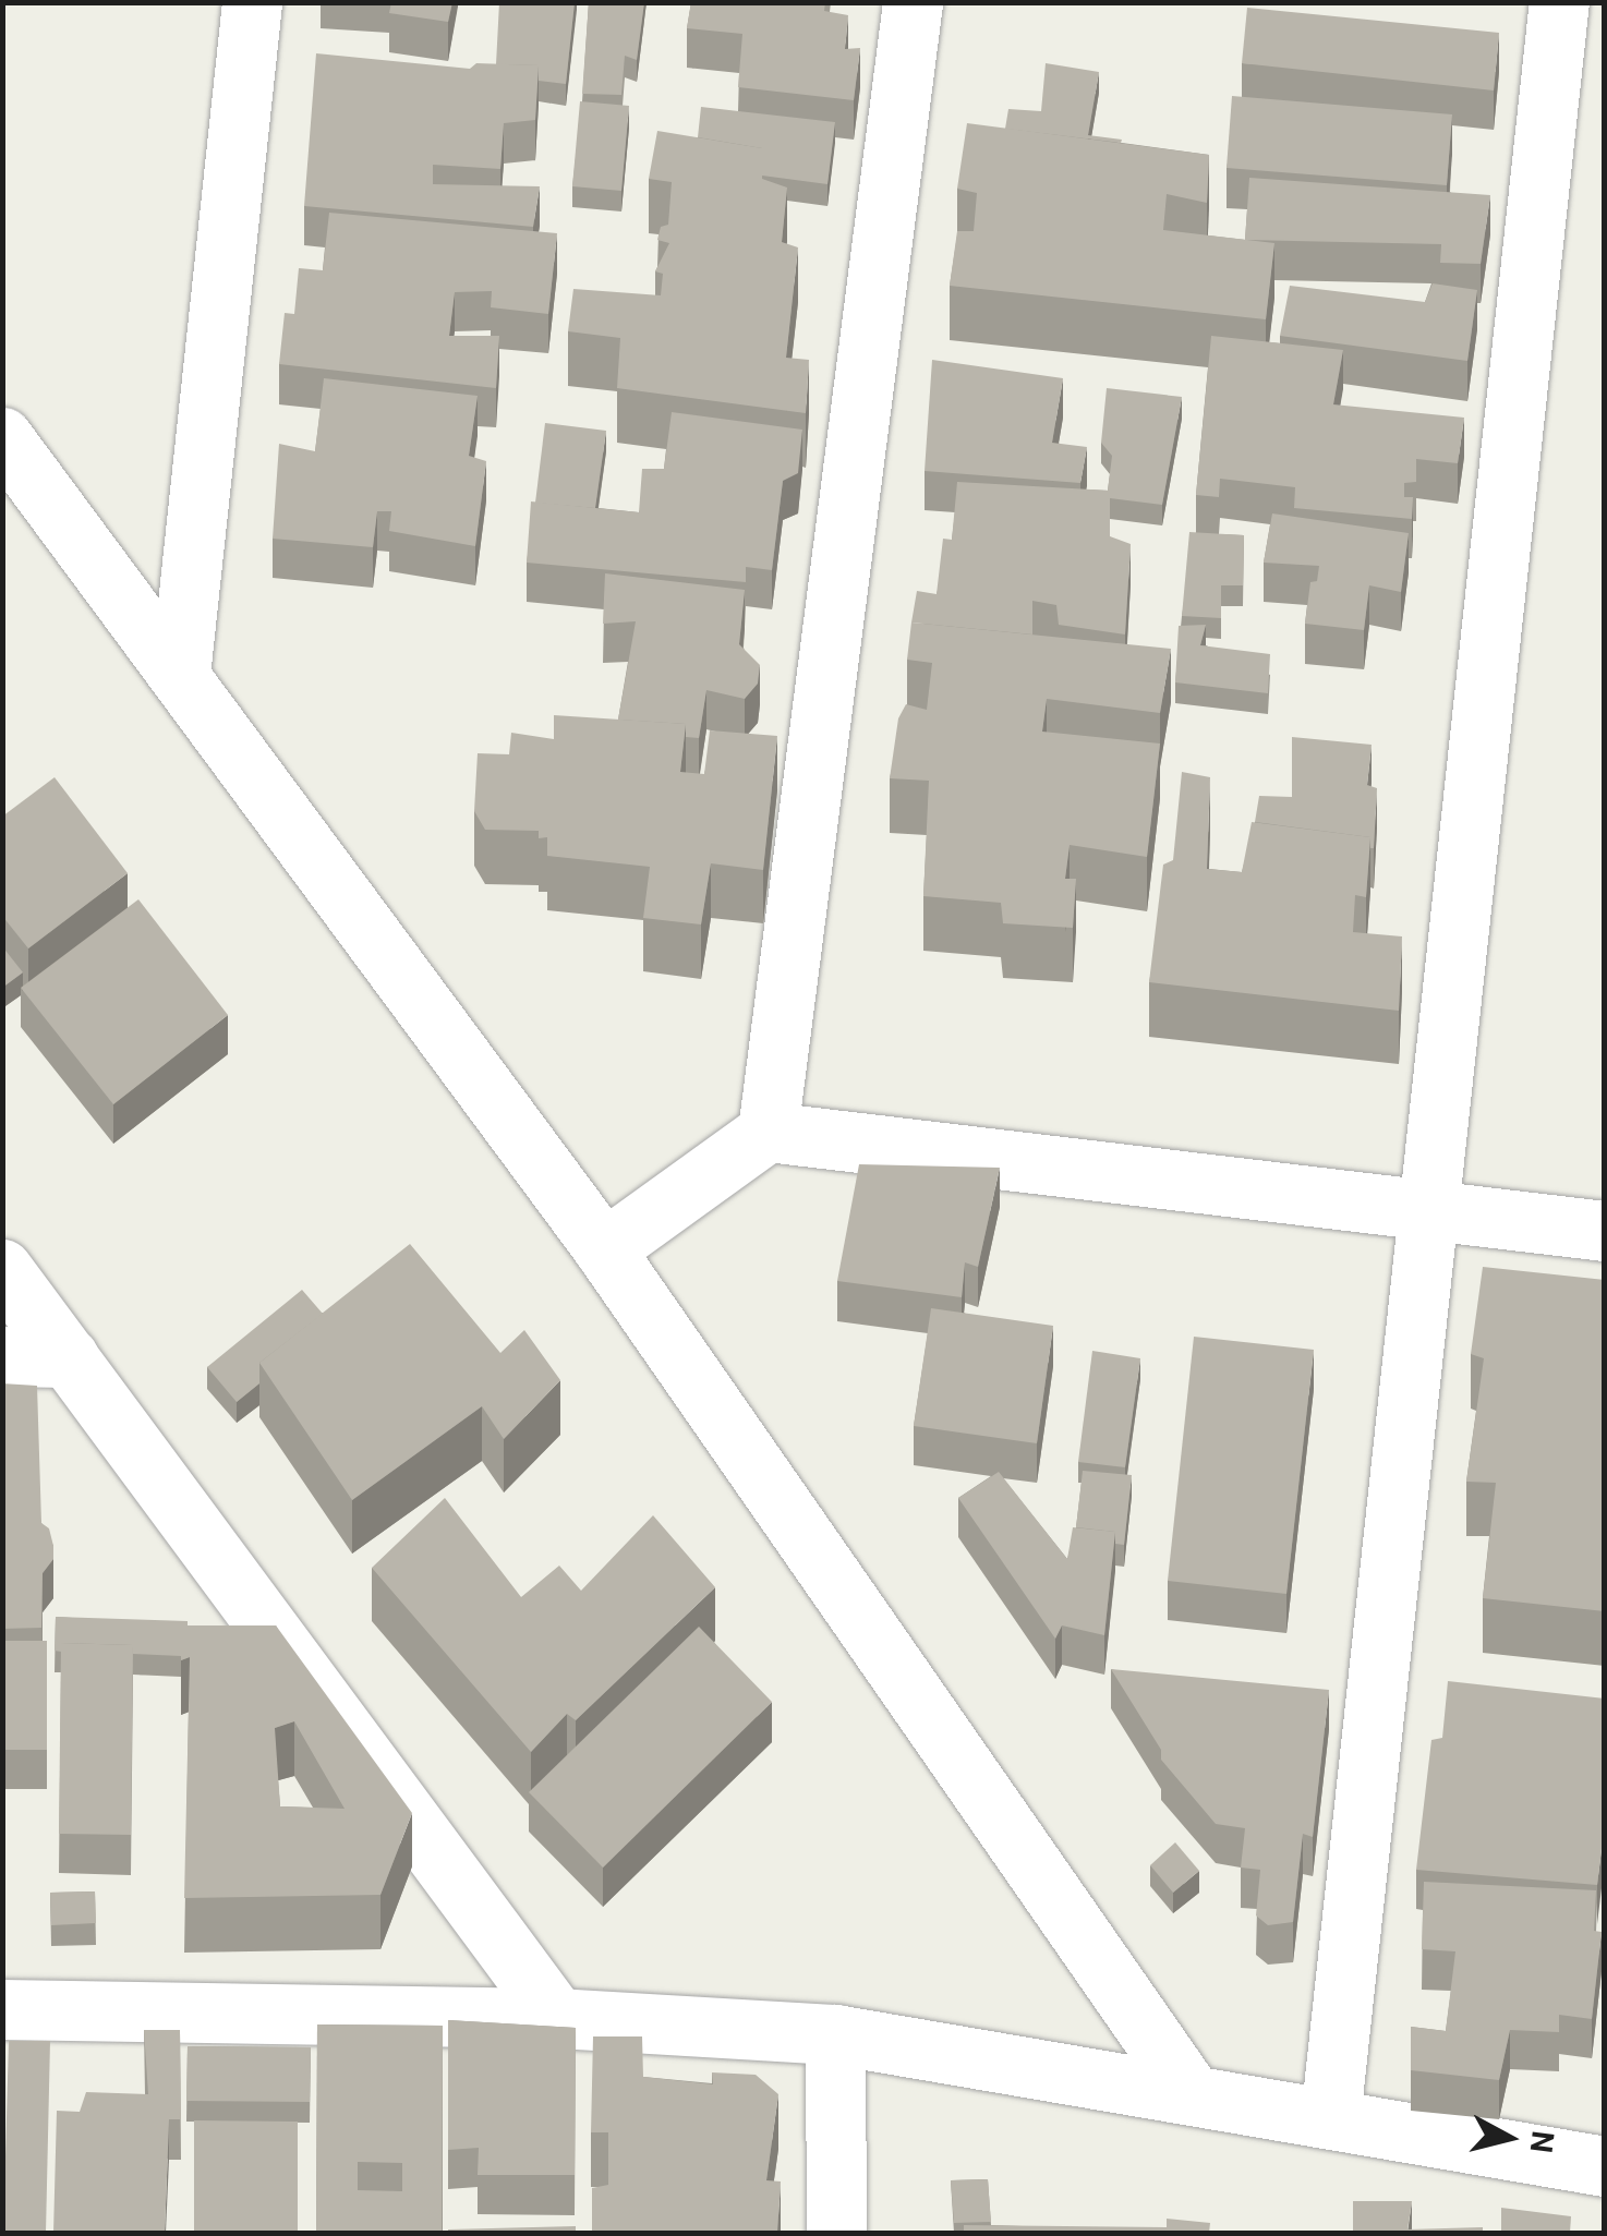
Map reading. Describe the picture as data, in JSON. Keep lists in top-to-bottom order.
{
  "north": "right"
}
